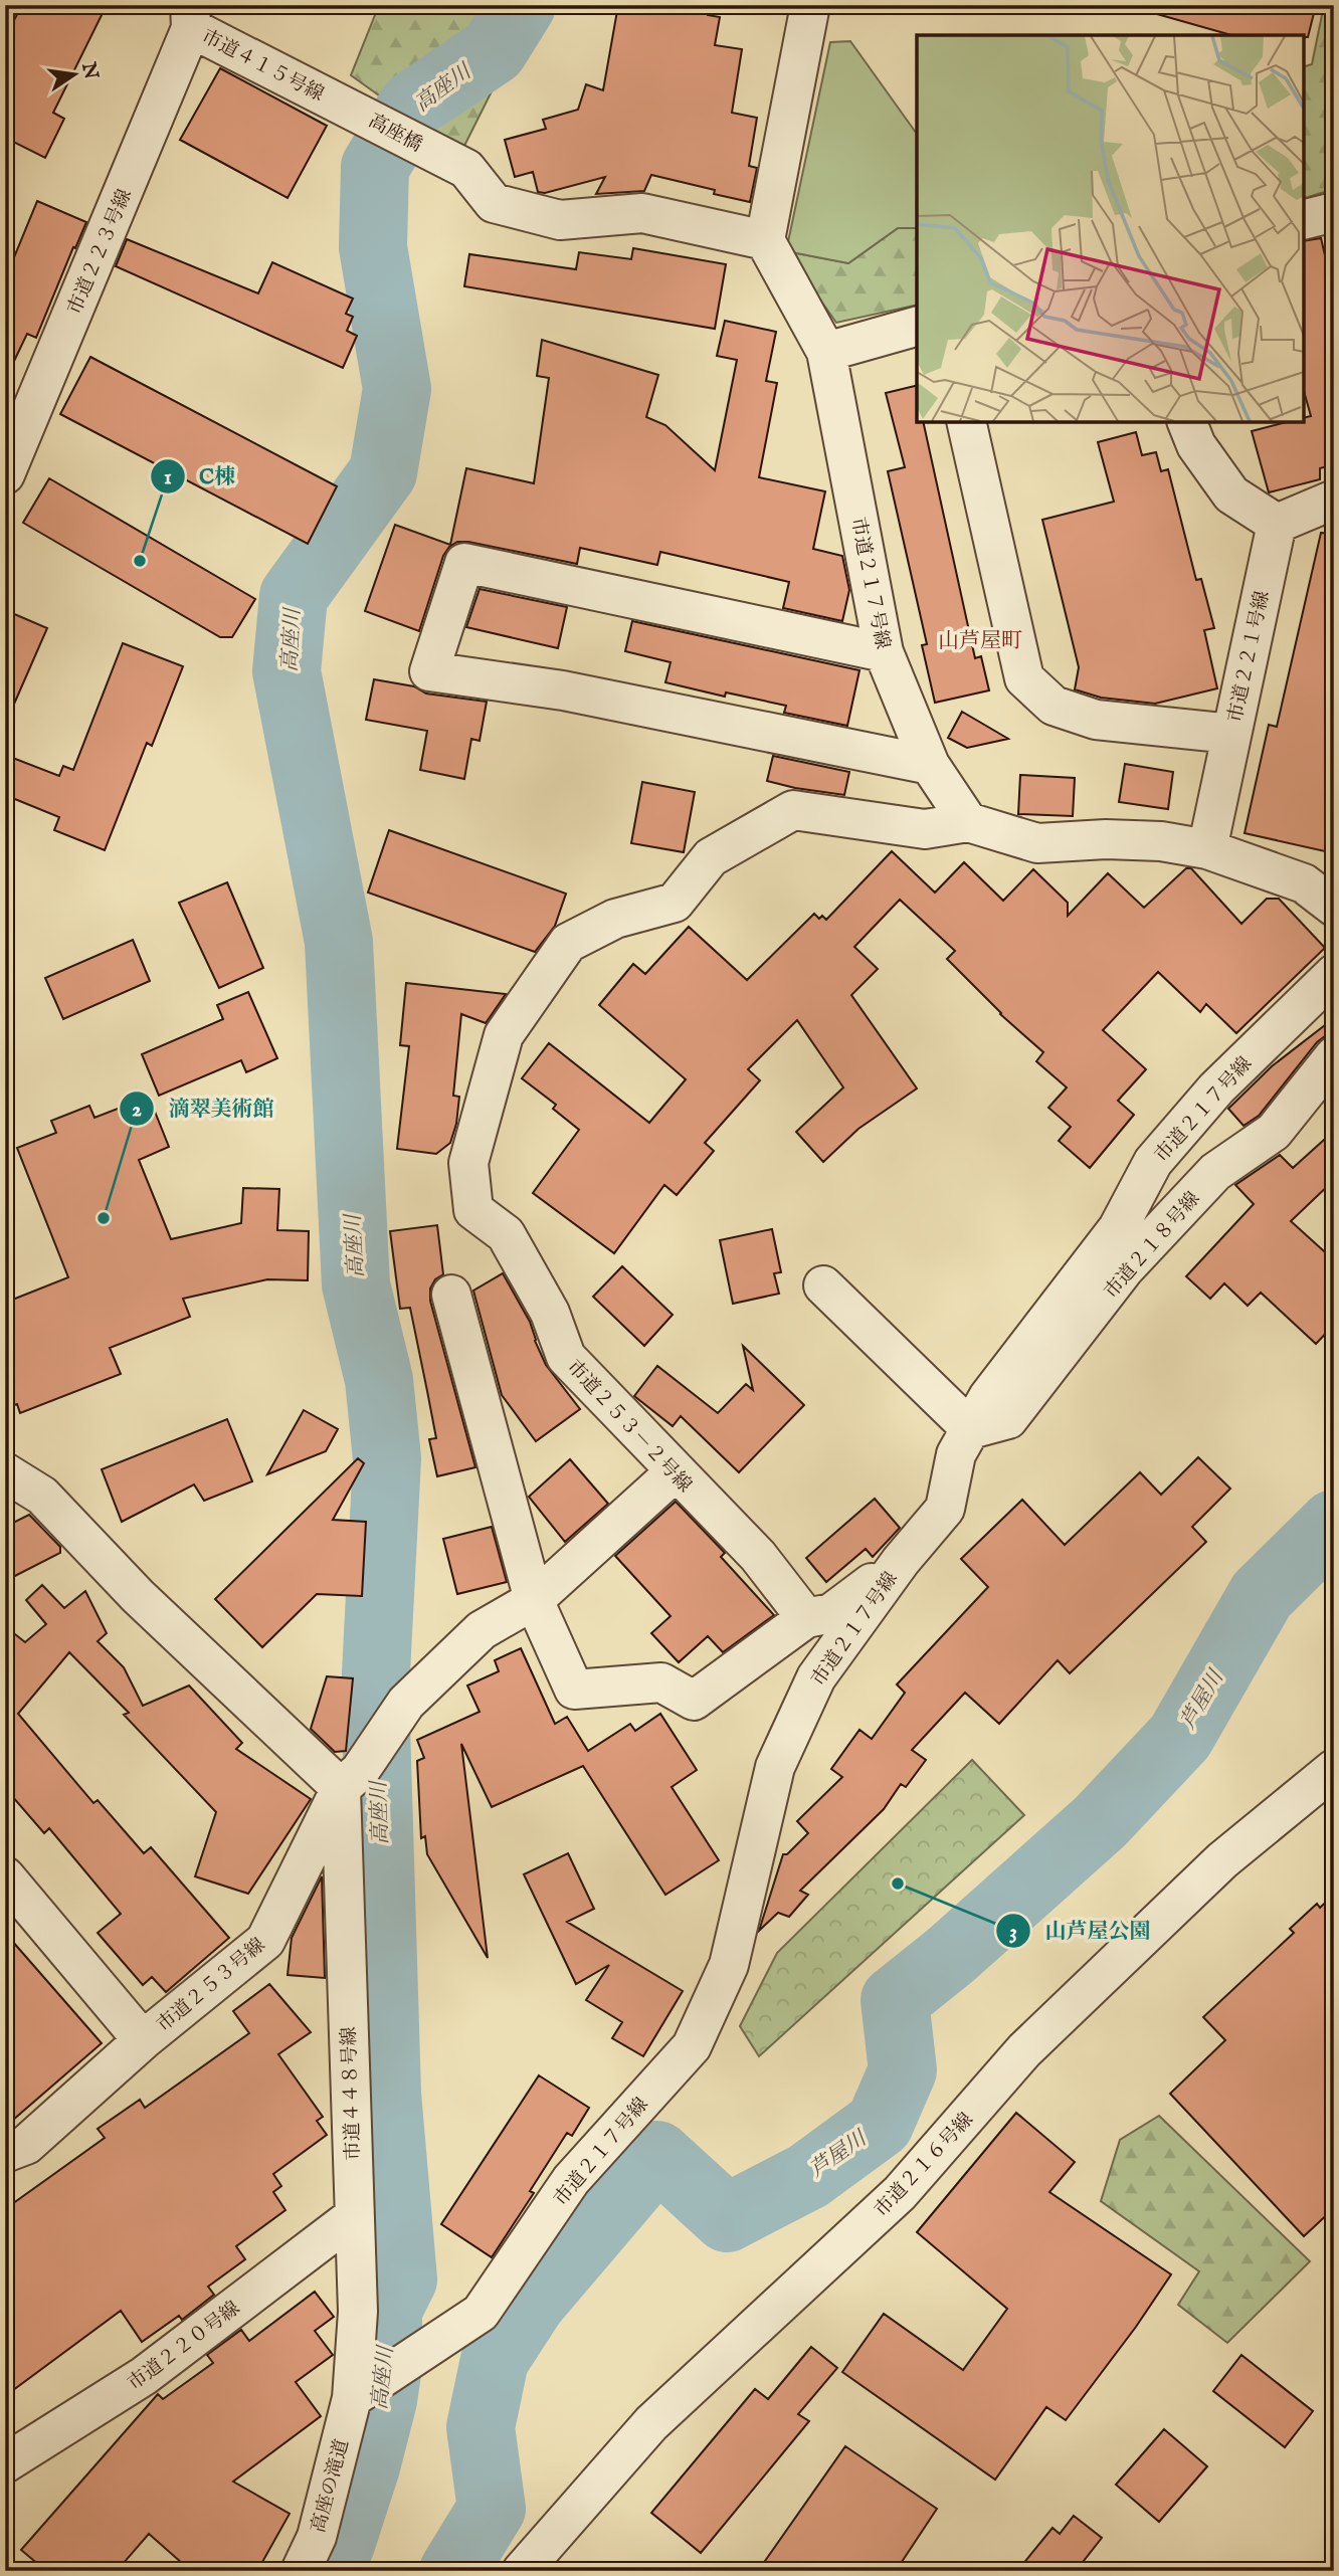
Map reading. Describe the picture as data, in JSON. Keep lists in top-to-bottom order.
{
  "streets": {
    "street": [
      "市道４１５号線",
      "高座橋",
      "市道２２３号線",
      "市道２１７号線",
      "市道２２１号線",
      "市道２１８号線",
      "市道２５３－２号線",
      "市道２５３号線",
      "市道４４８号線",
      "市道２１６号線",
      "市道２２０号線",
      "高座の滝道"
    ]
  },
  "crossings": [
    ["市道４１５号線", "高座橋"],
    ["市道４１５号線", "市道２２３号線"],
    ["高座橋", "市道２１７号線"],
    ["市道２１７号線", "市道２１８号線"],
    ["市道２１７号線", "市道２５３－２号線"],
    ["市道２１７号線", "市道４４８号線"],
    ["市道２１７号線", "高座の滝道"],
    ["市道２５３号線", "市道４４８号線"],
    ["市道４４８号線", "市道２２０号線"],
    ["市道４４８号線", "高座の滝道"]
  ],
  "districts": ["山芦屋町"],
  "water": ["高座川", "芦屋川"],
  "places": ["C棟", "滴翠美術館", "山芦屋公園"],
  "north": "right"
}
